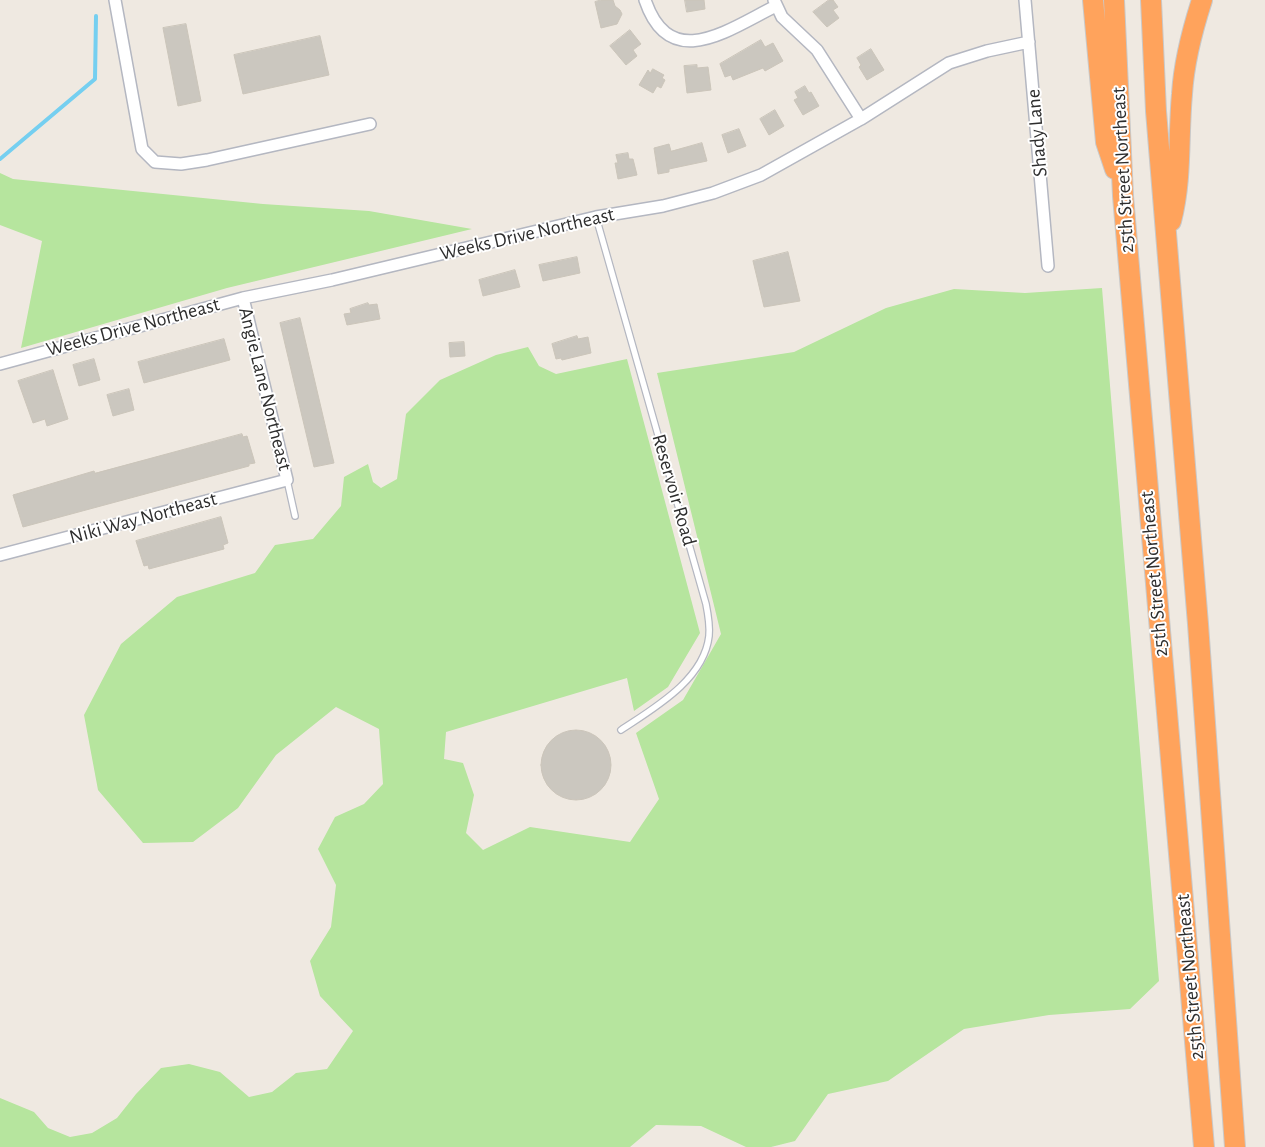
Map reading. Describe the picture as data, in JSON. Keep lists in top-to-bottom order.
{
  "streets": {
    "highway": ["25th Street Northeast"],
    "street": [
      "Shady Lane",
      "Weeks Drive Northeast",
      "Angie Lane Northeast",
      "Niki Way Northeast"
    ],
    "lane": ["Reservoir Road"]
  },
  "crossings": [
    ["Shady Lane", "Weeks Drive Northeast"],
    ["Weeks Drive Northeast", "Angie Lane Northeast"],
    ["Weeks Drive Northeast", "Reservoir Road"],
    ["Angie Lane Northeast", "Niki Way Northeast"]
  ]
}
